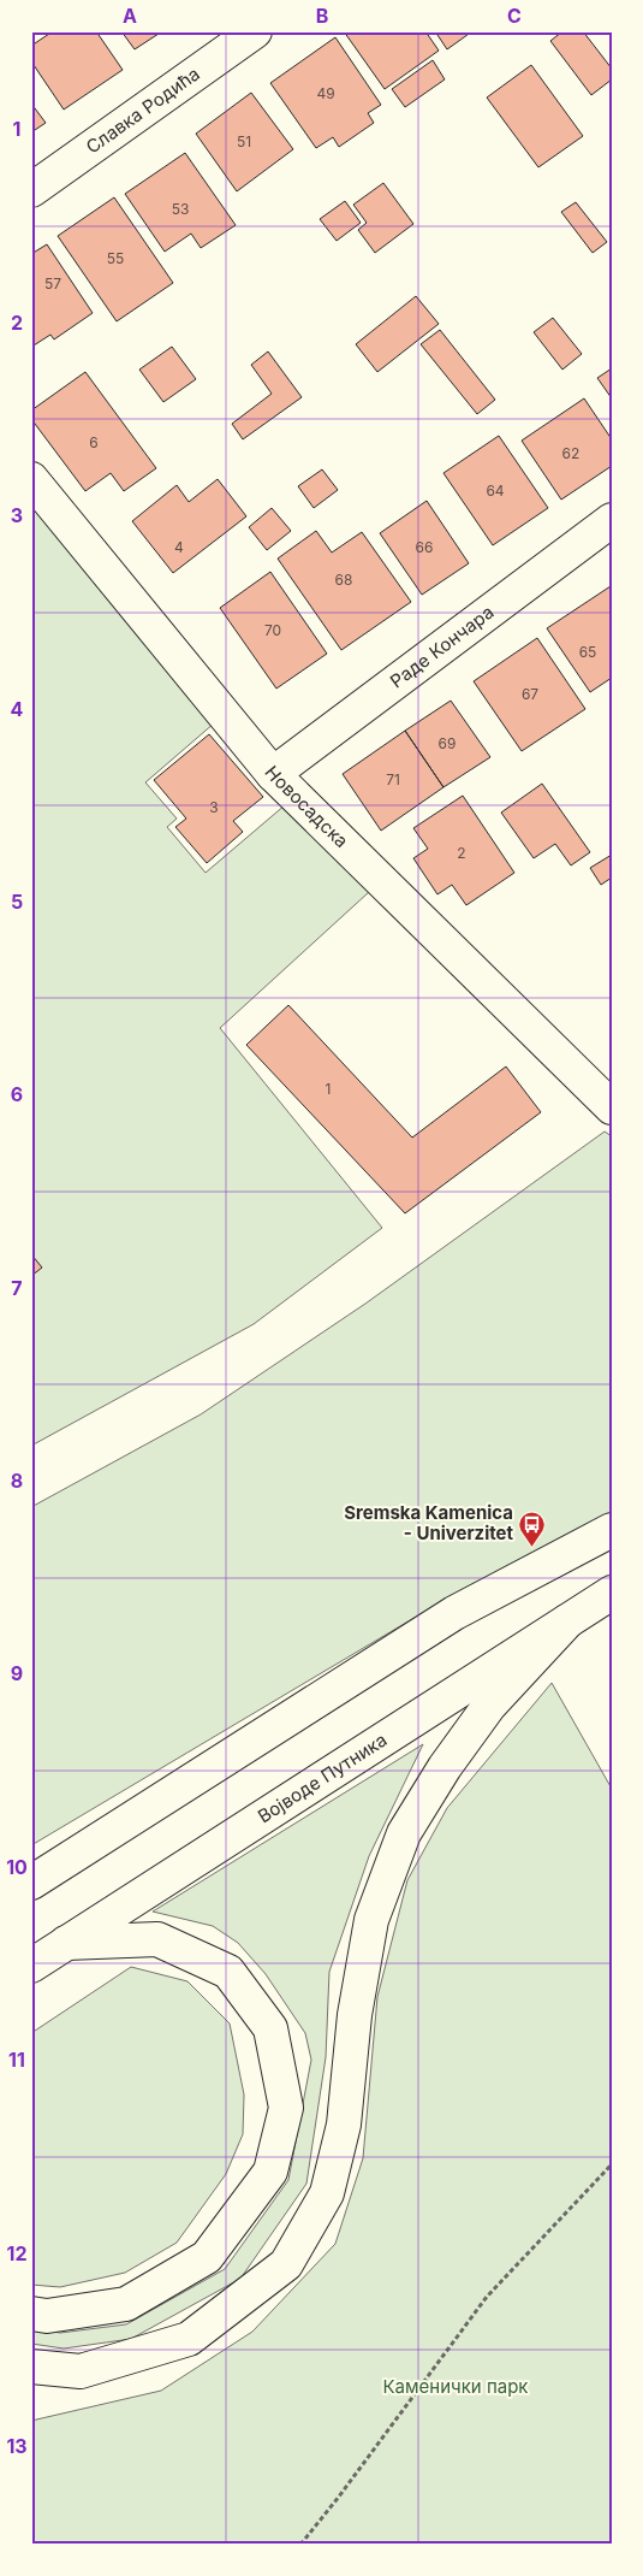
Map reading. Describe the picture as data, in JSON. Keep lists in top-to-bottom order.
{
  "streets": {
    "main road": [
      "Славка Родића",
      "Раде Кончара",
      "Новосадска",
      "Војводе Путника"
    ]
  },
  "crossings": [
    ["Раде Кончара", "Новосадска"]
  ],
  "parks": ["Каменички парк"],
  "places": {
    "bus stop": ["Sremska Kamenica - Univerzitet"]
  },
  "house_numbers": [
    "49",
    "51",
    "53",
    "55",
    "57",
    "6",
    "62",
    "64",
    "4",
    "66",
    "68",
    "70",
    "65",
    "67",
    "69",
    "71",
    "3",
    "2",
    "1"
  ],
  "grid": {
    "columns": ["A", "B", "C"],
    "rows": [
      "1",
      "2",
      "3",
      "4",
      "5",
      "6",
      "7",
      "8",
      "9",
      "10",
      "11",
      "12",
      "13"
    ]
  }
}
